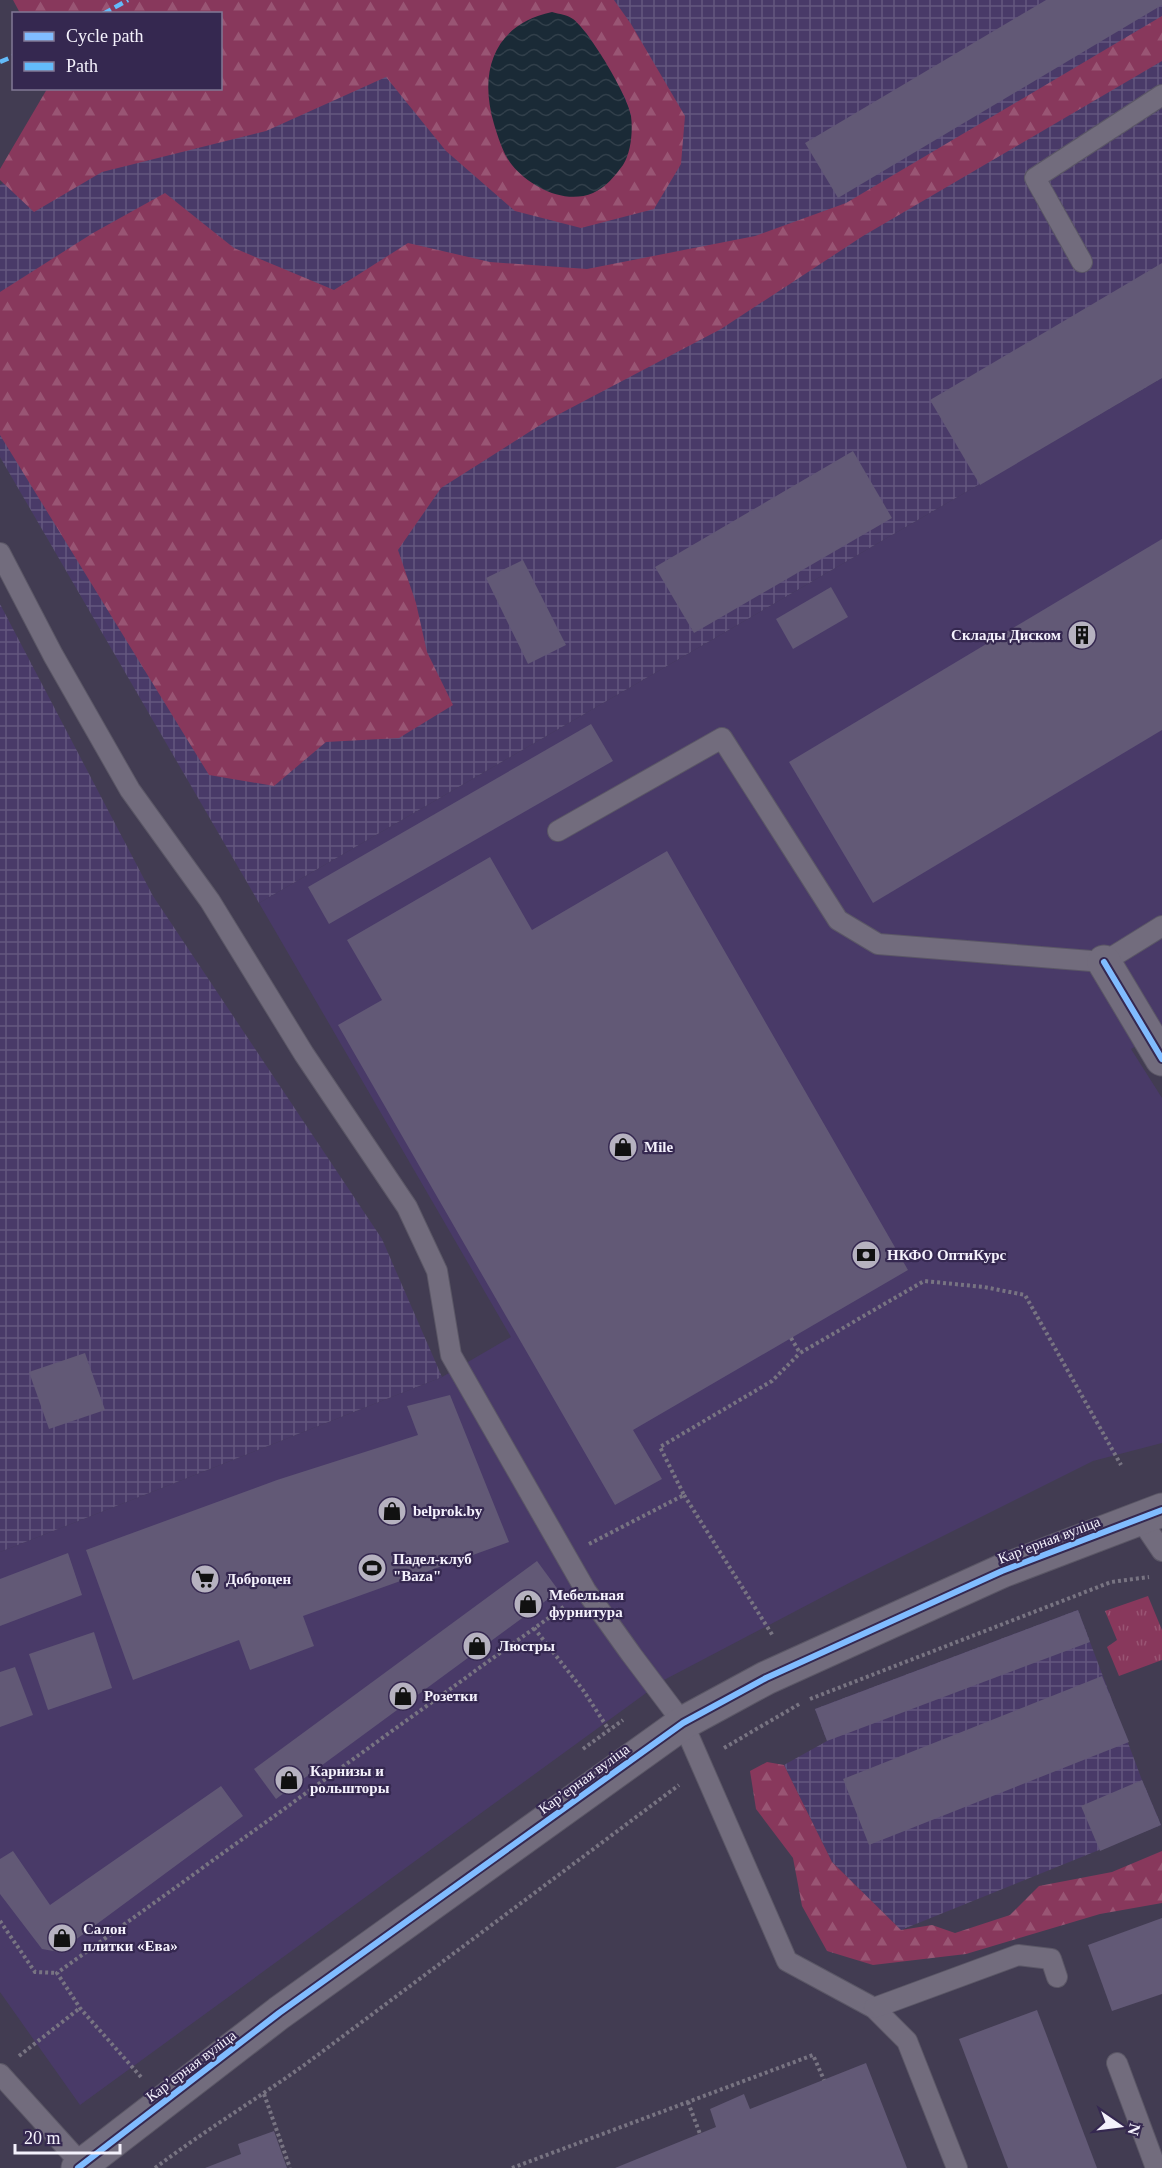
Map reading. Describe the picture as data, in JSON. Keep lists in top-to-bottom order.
{
  "streets": {
    "street": ["Карʼерная вуліца"]
  },
  "places": {
    "building": ["Склады Диском"],
    "shop": [
      "Mile",
      "belprok.by",
      "Мебельная фурнитура",
      "Люстры",
      "Розетки",
      "Карнизы и рольшторы",
      "Салон плитки «Ева»"
    ],
    "bank": ["НКФО ОптиКурс"],
    "sports": ["Падел-клуб \"Baza\""],
    "supermarket": ["Доброцен"]
  },
  "legend": ["Cycle path", "Path"],
  "scale_bar": "20 m",
  "north": "right"
}
